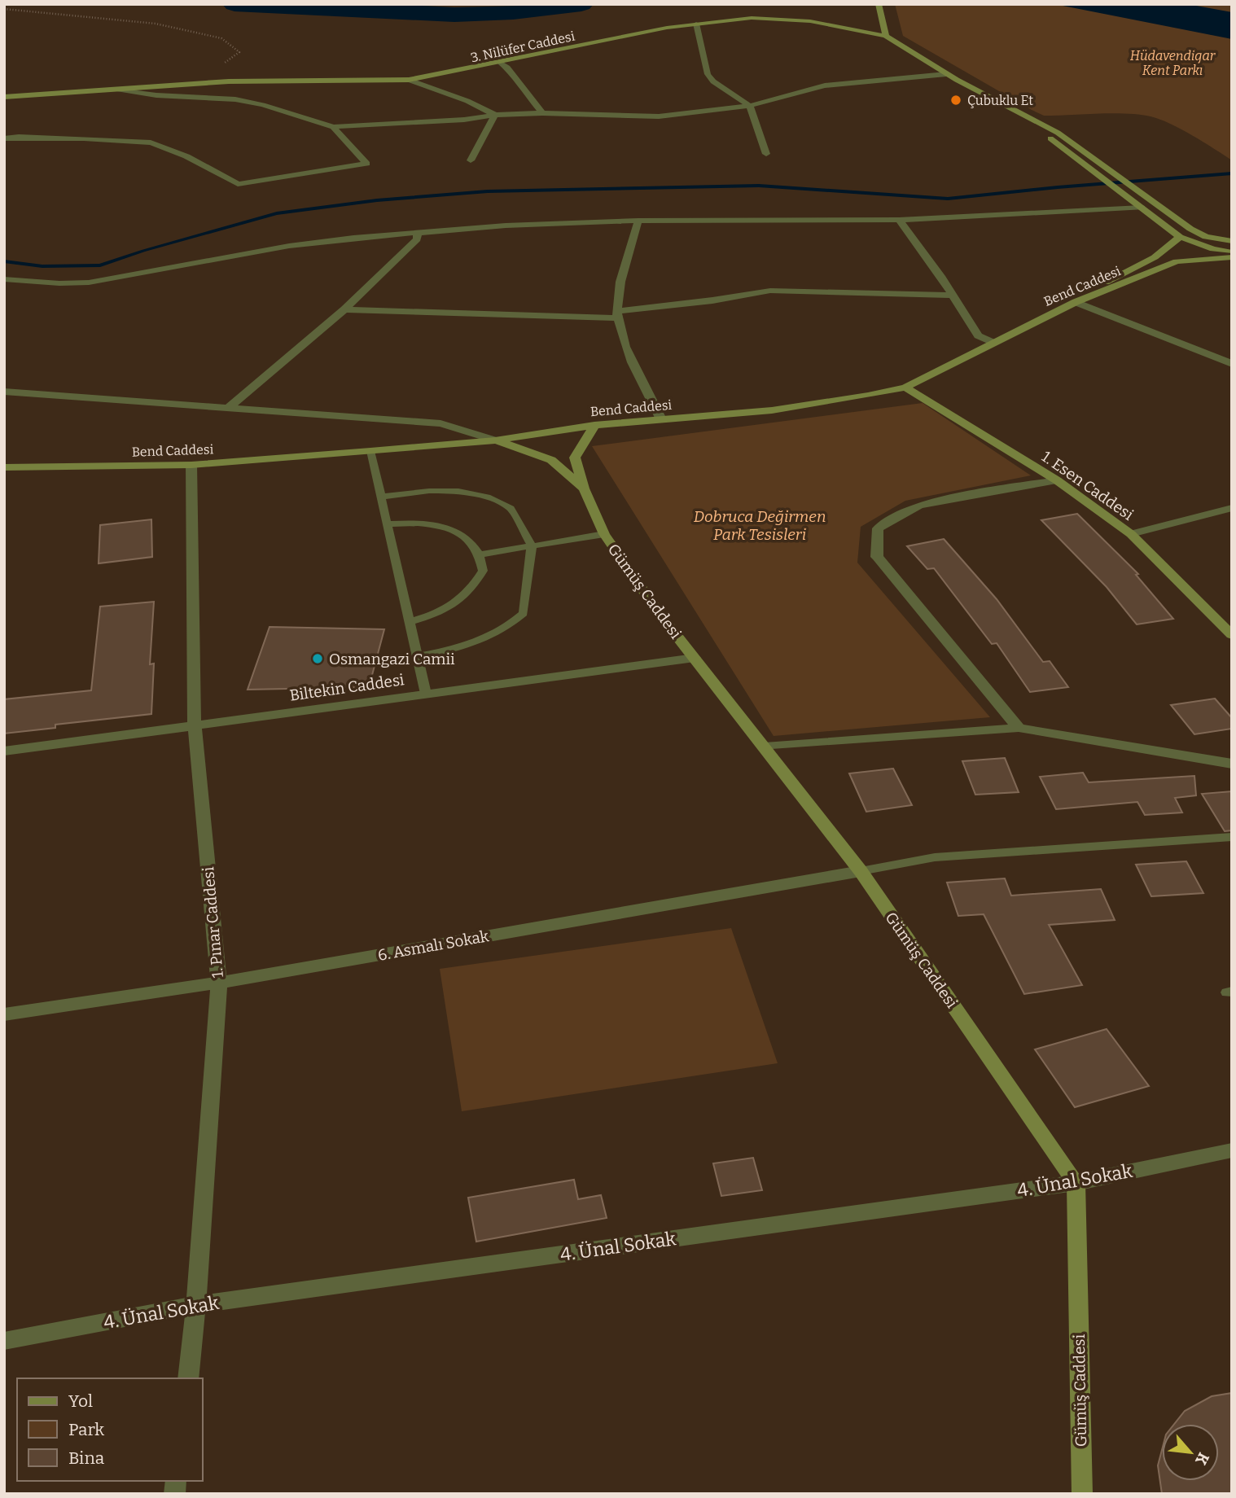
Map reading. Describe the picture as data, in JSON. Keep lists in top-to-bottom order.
{
  "streets": {
    "main road": [
      "3. Nilüfer Caddesi",
      "Bend Caddesi",
      "1. Esen Caddesi",
      "Gümüş Caddesi"
    ],
    "street": [
      "Biltekin Caddesi",
      "1. Pınar Caddesi",
      "6. Asmalı Sokak",
      "4. Ünal Sokak"
    ]
  },
  "crossings": [
    ["Bend Caddesi", "1. Esen Caddesi"],
    ["Bend Caddesi", "Gümüş Caddesi"],
    ["Bend Caddesi", "1. Pınar Caddesi"],
    ["Gümüş Caddesi", "Biltekin Caddesi"],
    ["Gümüş Caddesi", "6. Asmalı Sokak"],
    ["Gümüş Caddesi", "4. Ünal Sokak"],
    ["Biltekin Caddesi", "1. Pınar Caddesi"],
    ["1. Pınar Caddesi", "6. Asmalı Sokak"],
    ["1. Pınar Caddesi", "4. Ünal Sokak"]
  ],
  "parks": ["Hüdavendigar Kent Parkı", "Dobruca Değirmen Park Tesisleri"],
  "places": ["Çubuklu Et", "Osmangazi Camii"],
  "legend": ["Yol", "Park", "Bina"],
  "north": "bottom right"
}
